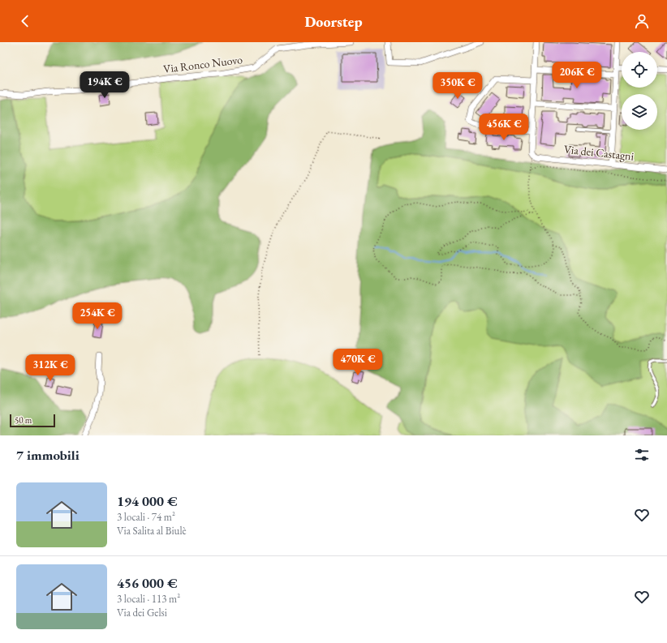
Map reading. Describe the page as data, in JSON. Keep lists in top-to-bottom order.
{
  "streets": {
    "street": ["Via Ronco Nuovo", "Via dei Castagni"]
  },
  "scale_bar": "50 m",
  "page": {
    "header": "Doorstep",
    "price": [
      "206K €",
      "194K €",
      "350K €",
      "456K €",
      "254K €",
      "470K €",
      "312K €"
    ],
    "scale": "50 m",
    "heading": "7 immobili",
    "list": [
      {
        "name": "194 000 €",
        "note": "3 locali · 74 m² · Via Salita al Biulè"
      },
      {
        "name": "456 000 €",
        "note": "3 locali · 113 m² · Via dei Gelsi"
      }
    ]
  }
}
